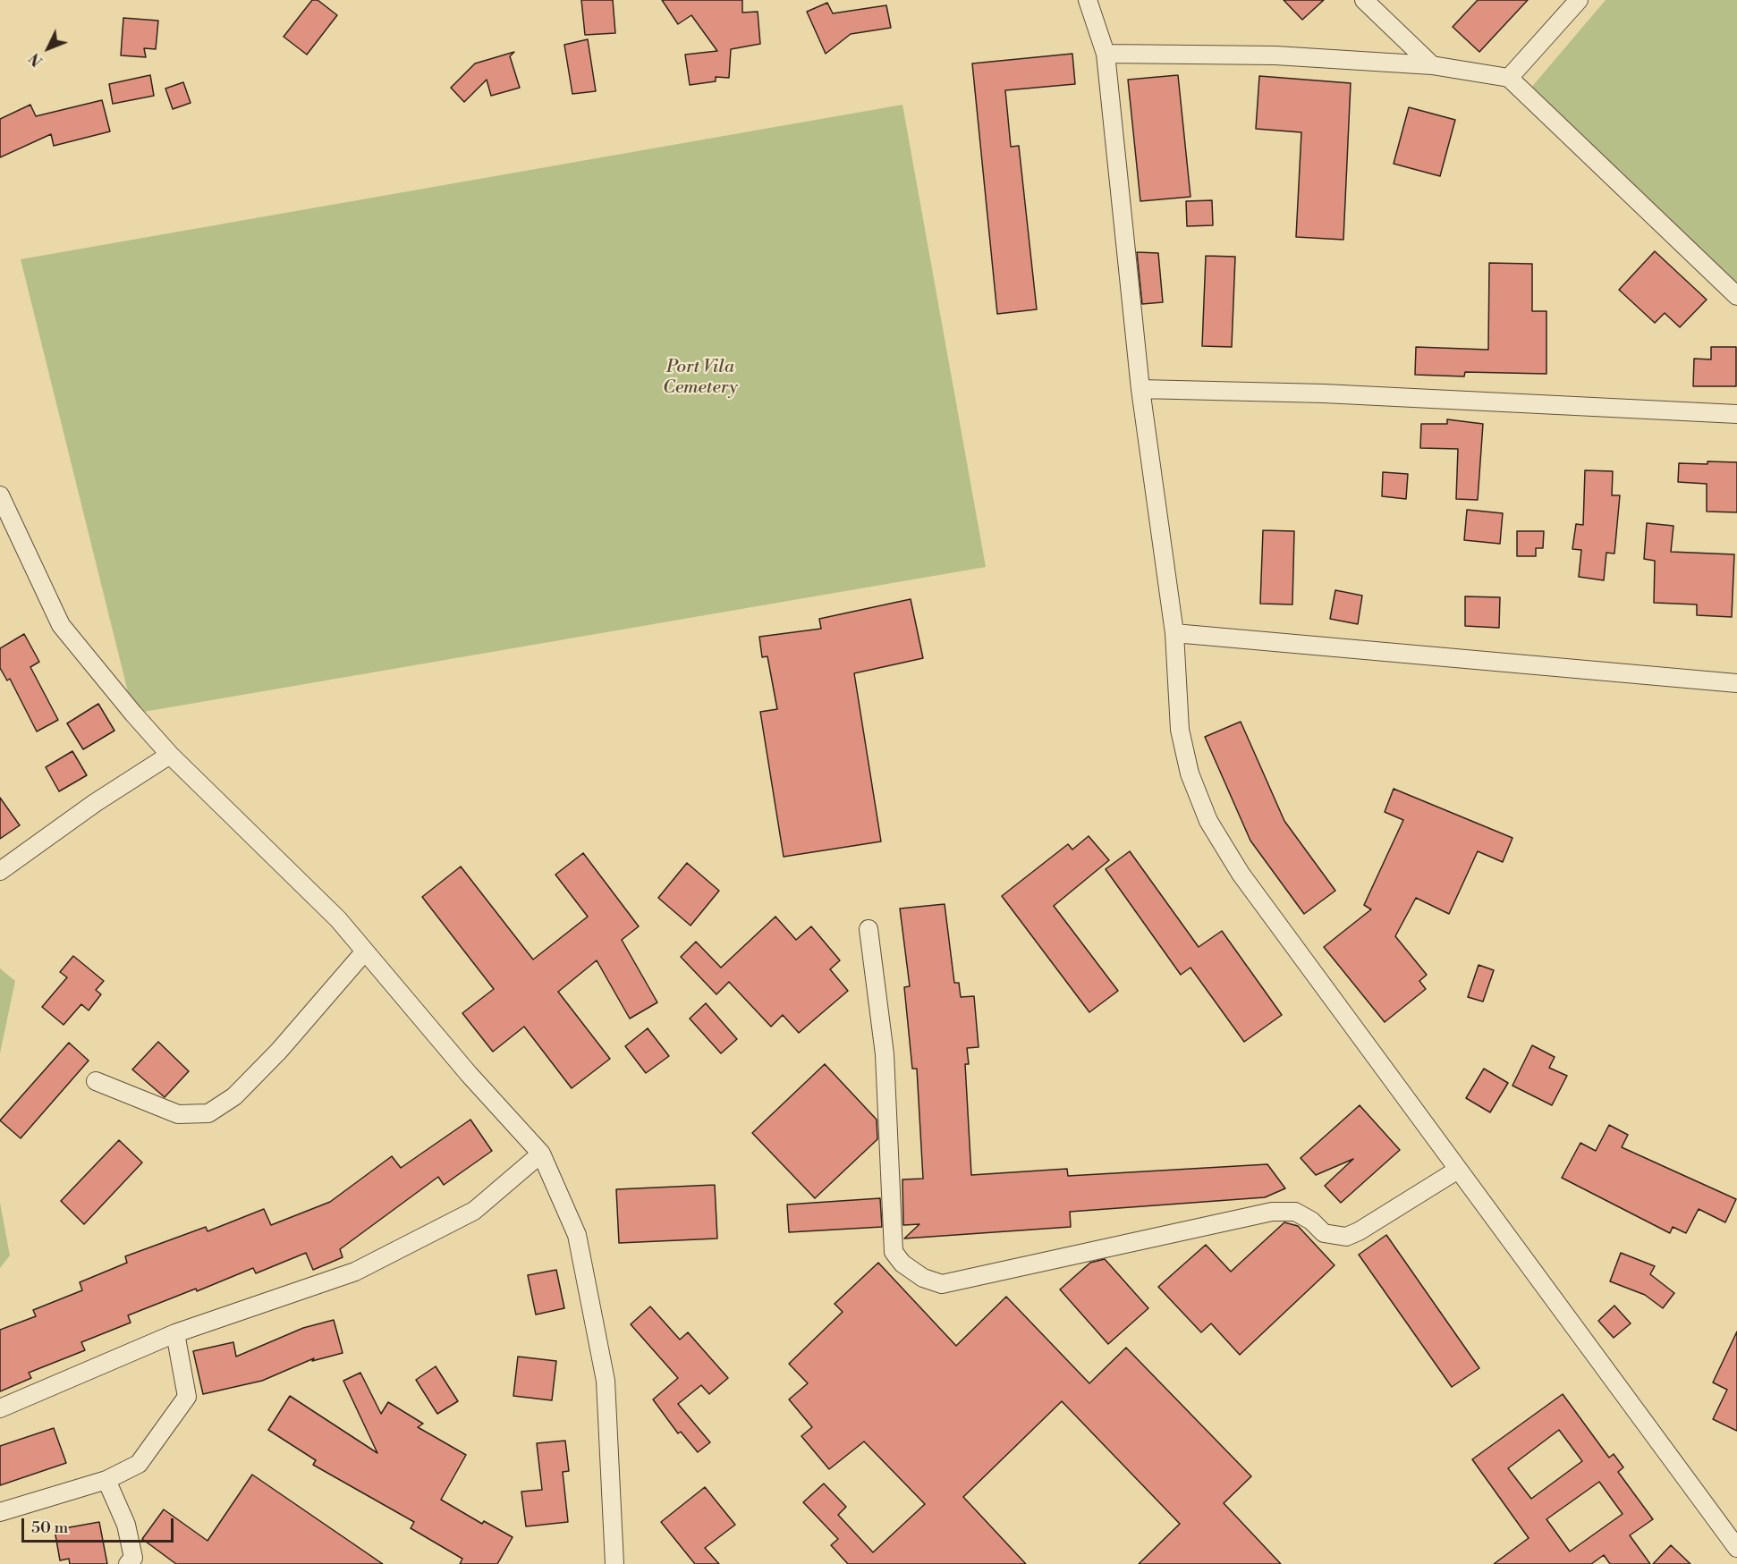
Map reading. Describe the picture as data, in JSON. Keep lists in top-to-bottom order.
{
  "parks": ["Port Vila Cemetery"],
  "scale_bar": "50 m",
  "north": "bottom left"
}
